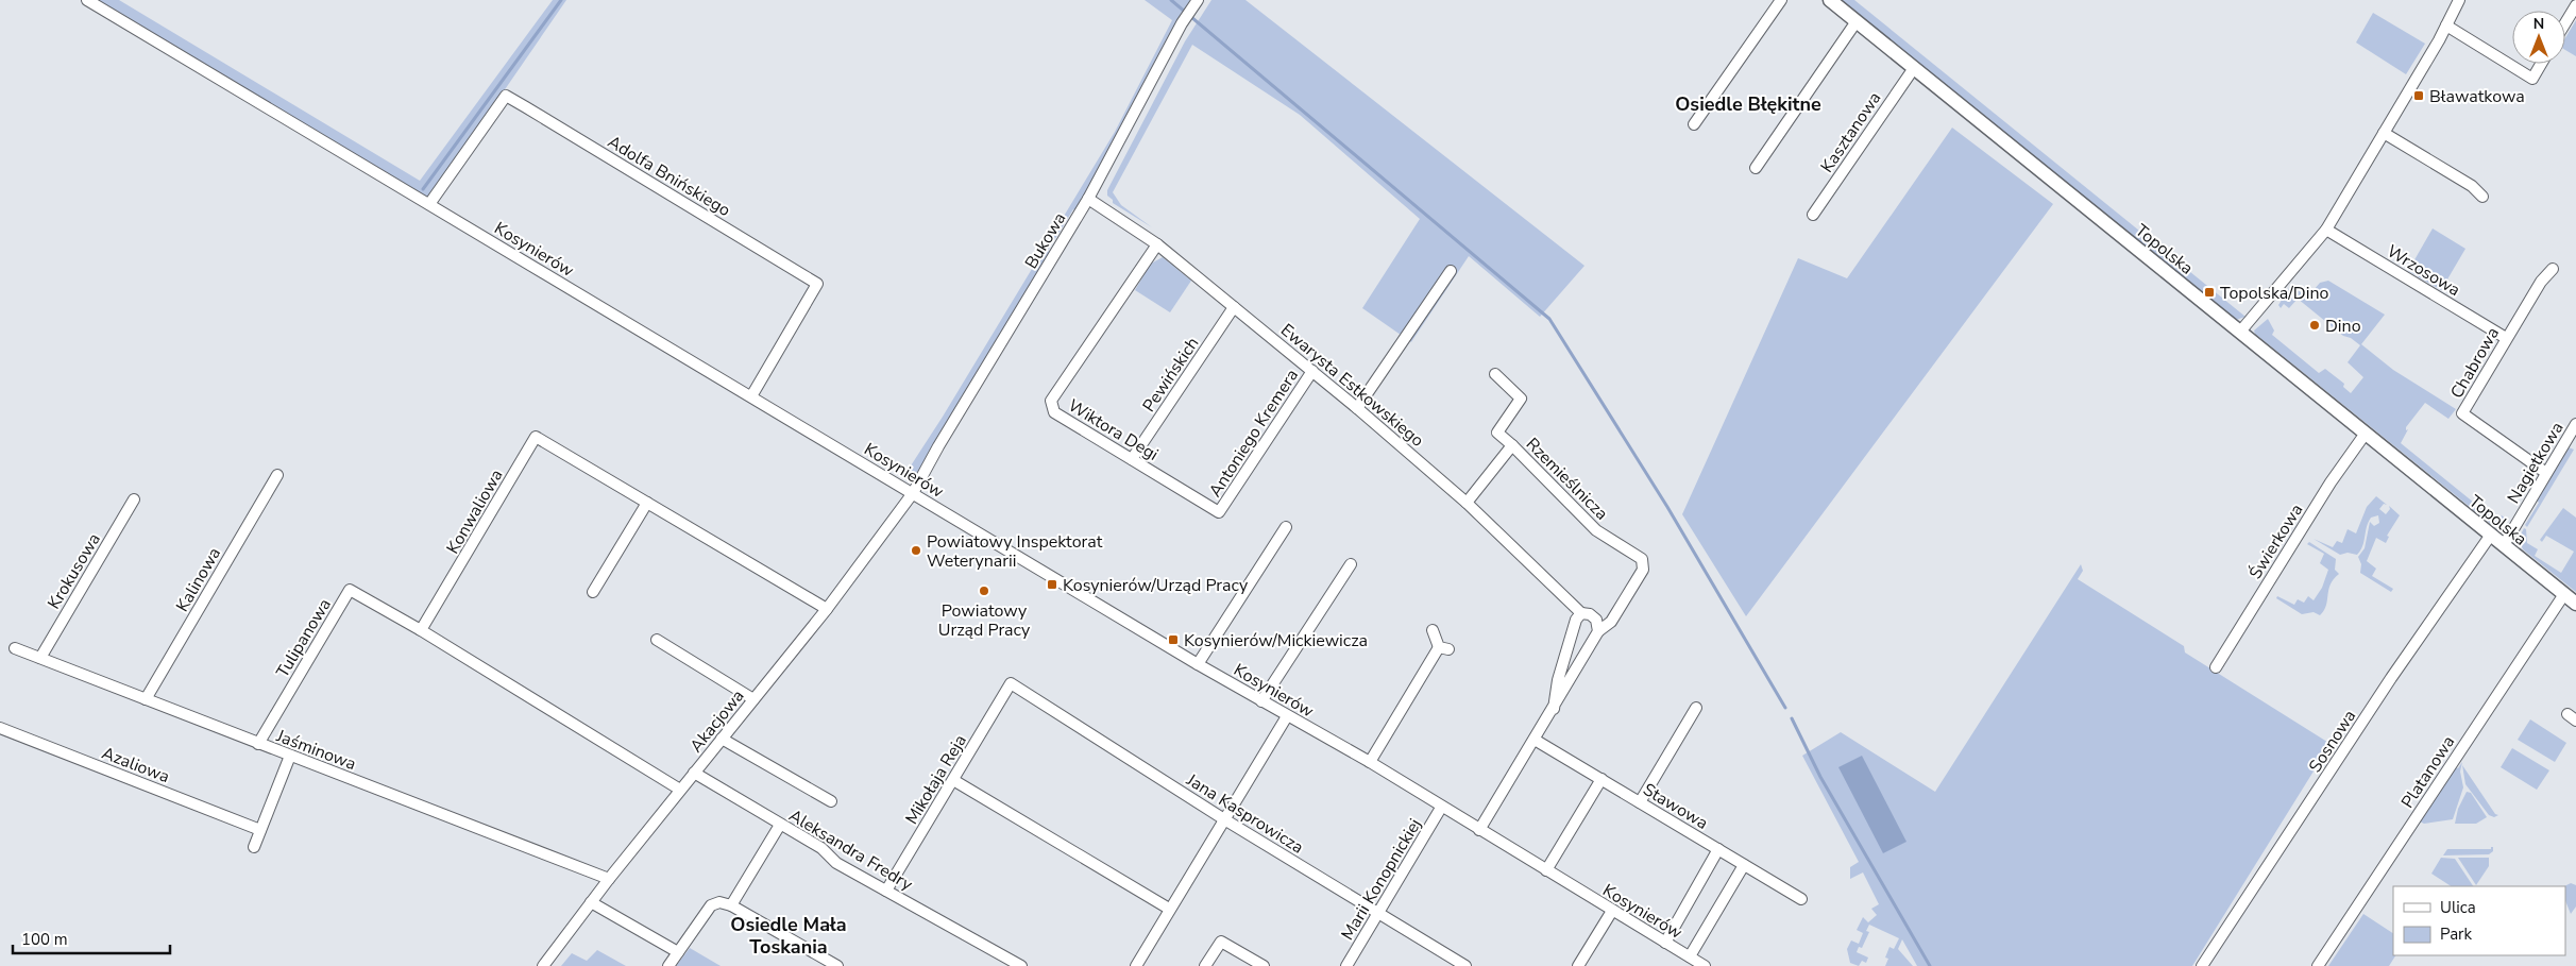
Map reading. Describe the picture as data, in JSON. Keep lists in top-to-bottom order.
{
  "streets": {
    "street": [
      "Kasztanowa",
      "Adolfa Bnińskiego",
      "Bukowa",
      "Kosynierów",
      "Topolska",
      "Wrzosowa",
      "Chabrowa",
      "Pewińskich",
      "Ewarysta Estkowskiego",
      "Wiktora Degi",
      "Antoniego Kremera",
      "Nagietkowa",
      "Rzemieślnicza",
      "Konwaliowa",
      "Świerkowa",
      "Krokusowa",
      "Kalinowa",
      "Tulipanowa",
      "Akacjowa",
      "Sosnowa",
      "Jaśminowa",
      "Azaliowa",
      "Platanowa",
      "Mikołaja Reja",
      "Stawowa",
      "Jana Kasprowicza",
      "Aleksandra Fredry",
      "Marii Konopnickiej"
    ]
  },
  "crossings": [
    ["Kasztanowa", "Topolska"],
    ["Adolfa Bnińskiego", "Kosynierów"],
    ["Bukowa", "Kosynierów"],
    ["Bukowa", "Ewarysta Estkowskiego"],
    ["Bukowa", "Akacjowa"],
    ["Kosynierów", "Akacjowa"],
    ["Kosynierów", "Marii Konopnickiej"],
    ["Topolska", "Nagietkowa"],
    ["Topolska", "Świerkowa"],
    ["Topolska", "Sosnowa"],
    ["Topolska", "Platanowa"],
    ["Wrzosowa", "Chabrowa"],
    ["Chabrowa", "Nagietkowa"],
    ["Pewińskich", "Ewarysta Estkowskiego"],
    ["Pewińskich", "Wiktora Degi"],
    ["Ewarysta Estkowskiego", "Wiktora Degi"],
    ["Ewarysta Estkowskiego", "Antoniego Kremera"],
    ["Ewarysta Estkowskiego", "Rzemieślnicza"],
    ["Wiktora Degi", "Antoniego Kremera"],
    ["Konwaliowa", "Tulipanowa"],
    ["Konwaliowa", "Akacjowa"],
    ["Krokusowa", "Jaśminowa"],
    ["Kalinowa", "Jaśminowa"],
    ["Tulipanowa", "Jaśminowa"],
    ["Akacjowa", "Jaśminowa"],
    ["Akacjowa", "Aleksandra Fredry"],
    ["Mikołaja Reja", "Jana Kasprowicza"],
    ["Mikołaja Reja", "Aleksandra Fredry"],
    ["Jana Kasprowicza", "Marii Konopnickiej"]
  ],
  "districts": ["Osiedle Błękitne", "Osiedle Mała Toskania"],
  "places": {
    "transit": [
      "Bławatkowa",
      "Topolska/Dino",
      "Kosynierów/Urząd Pracy",
      "Kosynierów/Mickiewicza"
    ],
    "other": ["Dino", "Powiatowy Inspektorat Weterynarii", "Powiatowy Urząd Pracy"]
  },
  "legend": ["Ulica", "Park"],
  "scale_bar": "100 m",
  "north": "top"
}
